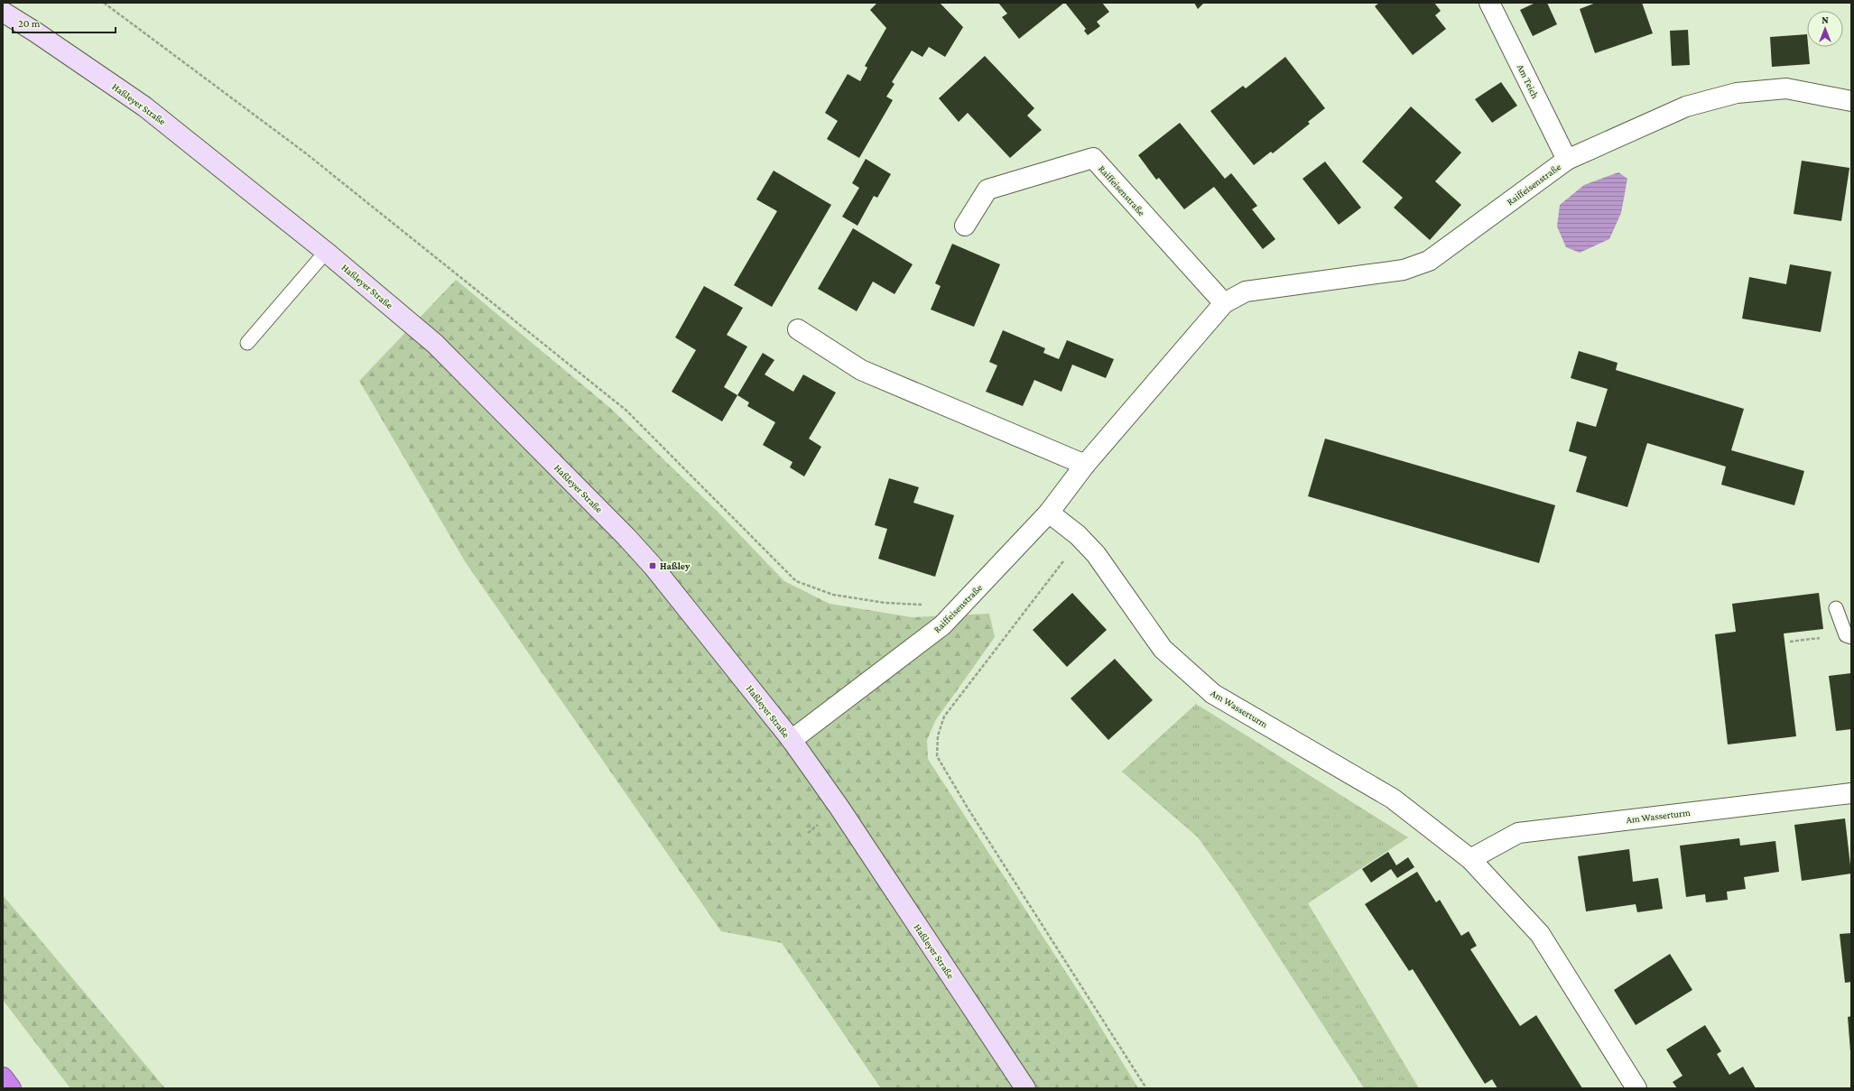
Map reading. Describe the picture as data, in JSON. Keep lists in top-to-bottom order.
{
  "streets": {
    "main road": ["Haßleyer Straße"],
    "street": ["Am Teich", "Raiffeisenstraße", "Am Wasserturm"]
  },
  "crossings": [
    ["Am Teich", "Raiffeisenstraße"],
    ["Haßleyer Straße", "Raiffeisenstraße"],
    ["Raiffeisenstraße", "Am Wasserturm"]
  ],
  "places": {
    "transit": ["Haßley"]
  },
  "scale_bar": "20 m",
  "north": "top"
}
